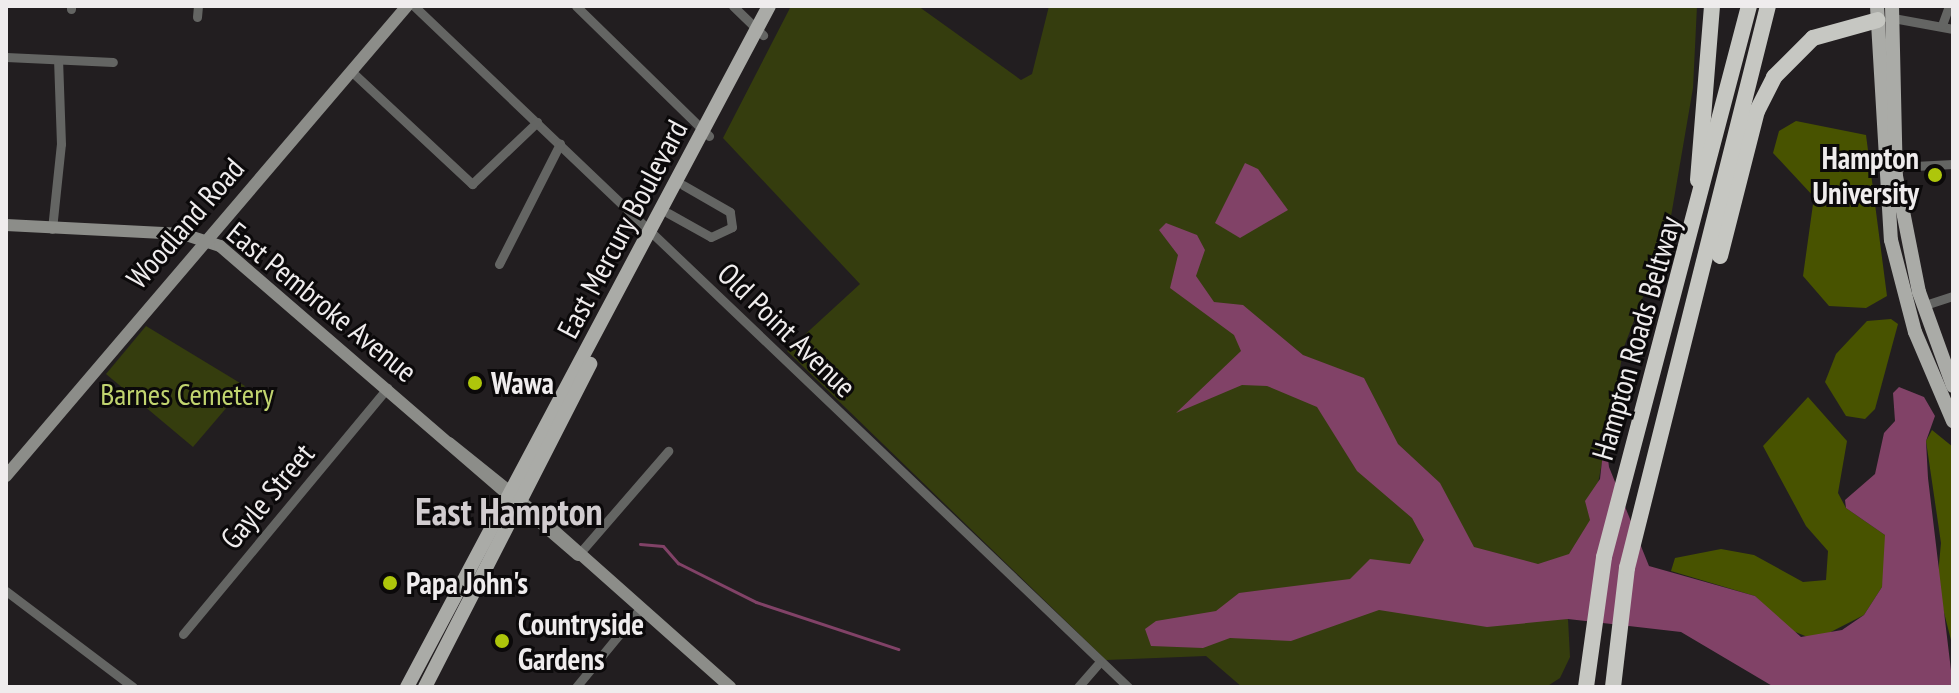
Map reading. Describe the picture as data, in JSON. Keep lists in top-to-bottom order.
{
  "streets": {
    "highway": ["Hampton Roads Beltway"],
    "main road": ["Woodland Road", "East Mercury Boulevard", "East Pembroke Avenue"],
    "street": ["Old Point Avenue", "Gayle Street"]
  },
  "crossings": [
    ["Woodland Road", "East Pembroke Avenue"],
    ["East Mercury Boulevard", "East Pembroke Avenue"],
    ["East Mercury Boulevard", "Old Point Avenue"],
    ["East Pembroke Avenue", "Gayle Street"]
  ],
  "districts": ["East Hampton"],
  "parks": ["Barnes Cemetery"],
  "places": [
    "Hampton University",
    "Wawa",
    "Papa John's",
    "Countryside Gardens"
  ]
}
